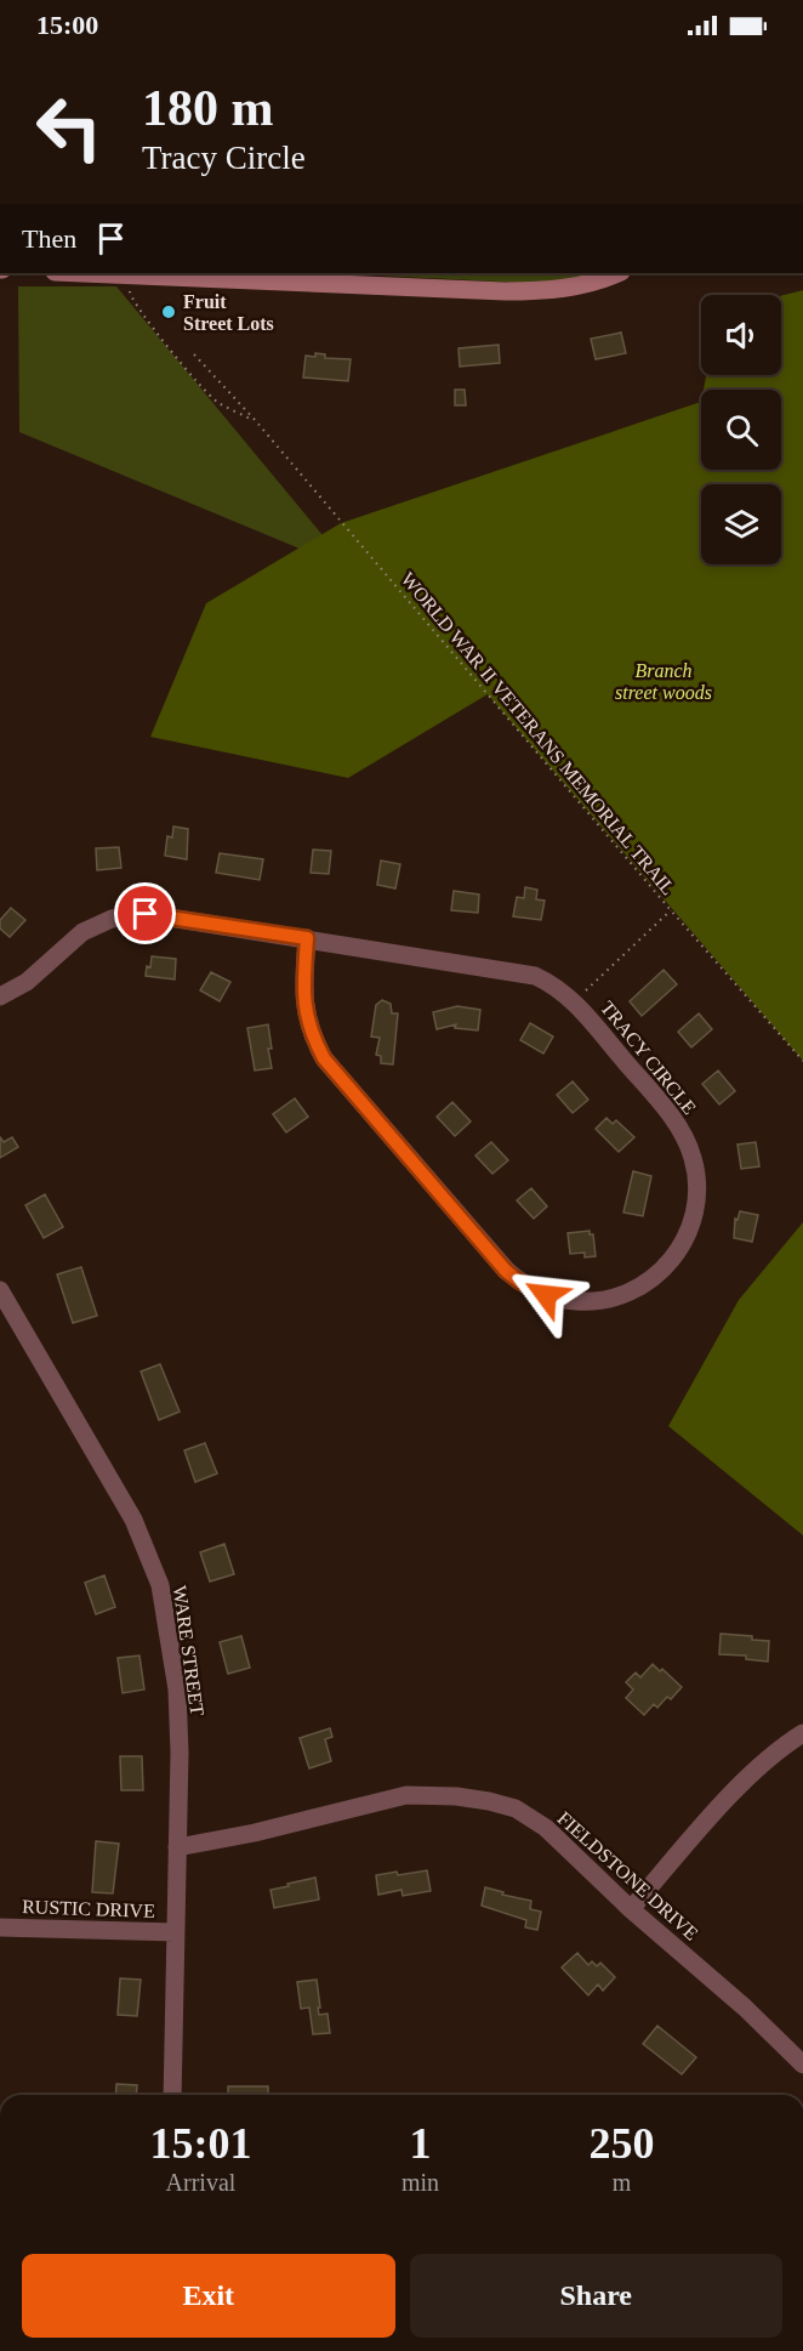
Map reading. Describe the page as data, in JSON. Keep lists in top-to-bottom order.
{
  "streets": {
    "street": [
      "TRACY CIRCLE",
      "WARE STREET",
      "FIELDSTONE DRIVE",
      "RUSTIC DRIVE"
    ],
    "path": ["WORLD WAR II VETERANS MEMORIAL TRAIL"]
  },
  "crossings": [
    ["WARE STREET", "FIELDSTONE DRIVE"],
    ["WARE STREET", "RUSTIC DRIVE"]
  ],
  "parks": ["Branch street woods"],
  "places": ["Fruit Street Lots"],
  "page": {
    "status": "15:00",
    "turn": ["180 m", "Tracy Circle"],
    "then": "Then",
    "eta": [
      "15:01",
      "Arrival",
      "1",
      "min",
      "250",
      "m"
    ],
    "buttons": ["Exit", "Share"]
  }
}
